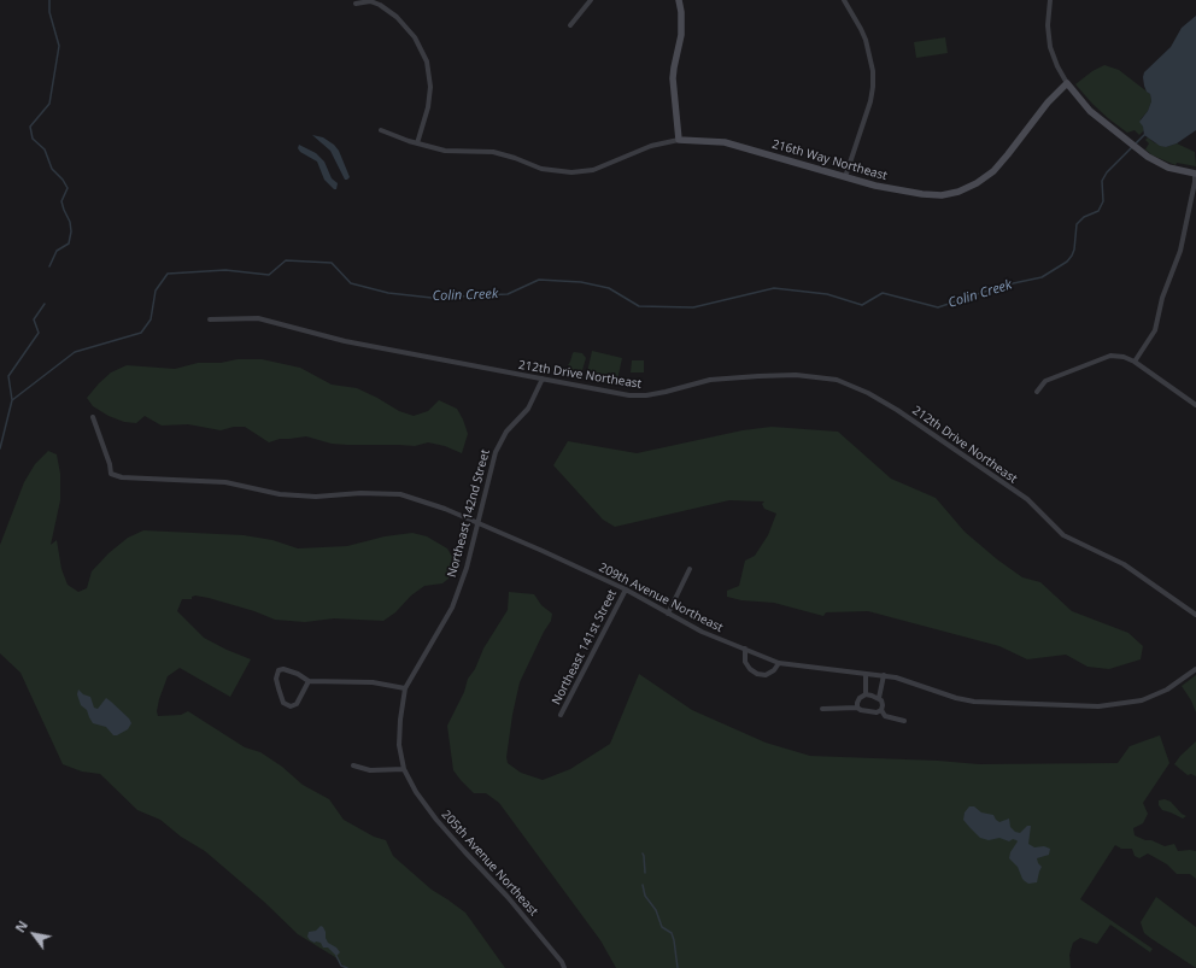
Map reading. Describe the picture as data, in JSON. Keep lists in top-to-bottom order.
{
  "streets": {
    "street": [
      "216th Way Northeast",
      "212th Drive Northeast",
      "Northeast 142nd Street",
      "209th Avenue Northeast",
      "Northeast 141st Street",
      "205th Avenue Northeast"
    ]
  },
  "crossings": [
    ["212th Drive Northeast", "Northeast 142nd Street"],
    ["Northeast 142nd Street", "209th Avenue Northeast"],
    ["Northeast 142nd Street", "205th Avenue Northeast"],
    ["209th Avenue Northeast", "Northeast 141st Street"]
  ],
  "water": ["Colin Creek"],
  "north": "top left"
}
